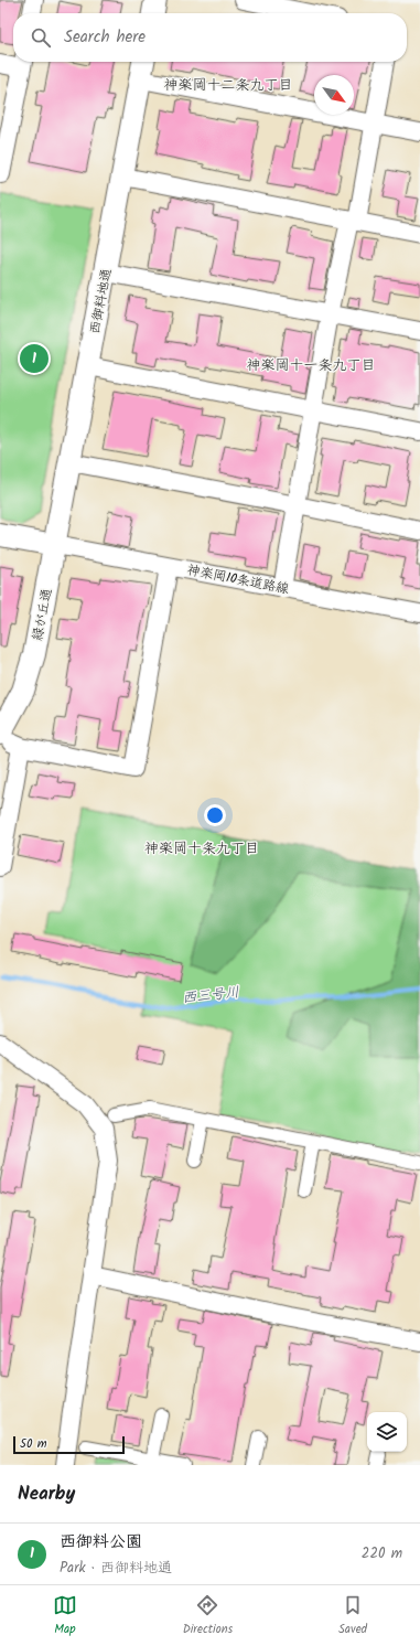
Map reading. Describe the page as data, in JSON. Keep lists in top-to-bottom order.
{
  "streets": {
    "street": ["西御料地通", "神楽岡10条道路線", "緑が丘通"]
  },
  "crossings": [
    ["西御料地通", "神楽岡10条道路線"],
    ["西御料地通", "緑が丘通"],
    ["神楽岡10条道路線", "緑が丘通"]
  ],
  "districts": ["神楽岡十二条九丁目", "神楽岡十一条九丁目", "神楽岡十条九丁目"],
  "water": ["西三号川"],
  "scale_bar": "50 m",
  "north": "bottom right",
  "page": {
    "search": "Search here",
    "pins": "1",
    "scale": "50 m",
    "heading": "Nearby",
    "list": [
      {
        "mark": "1",
        "name": "西御料公園",
        "note": "Park · 西御料地通",
        "value": "220 m"
      }
    ],
    "nav": ["Map", "Directions", "Saved"]
  }
}
